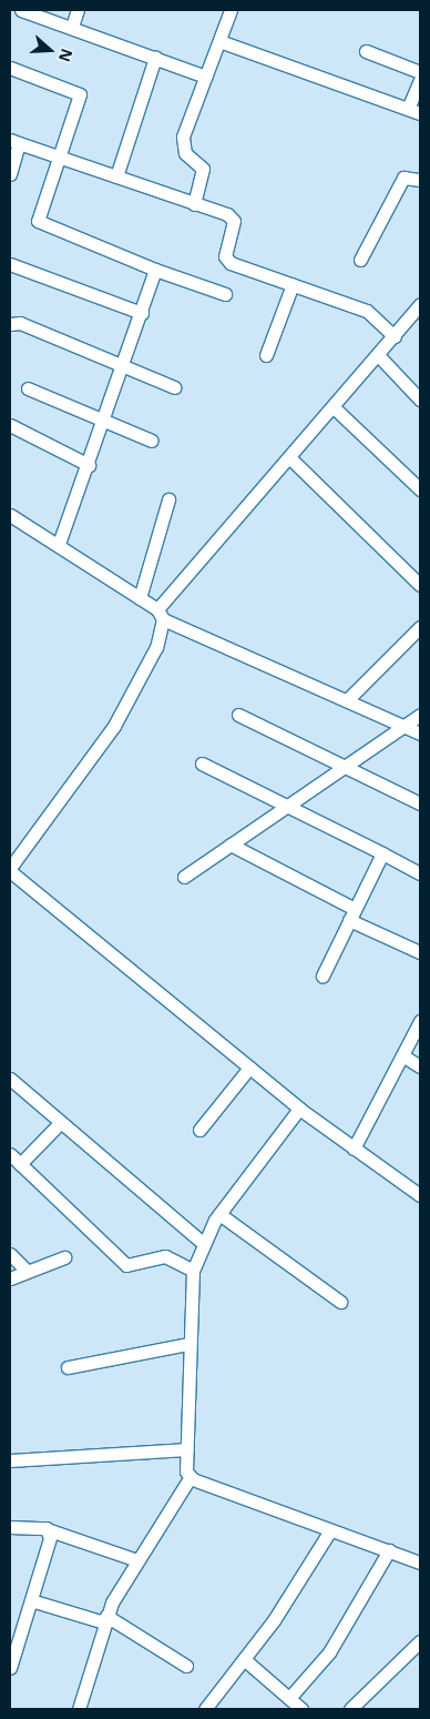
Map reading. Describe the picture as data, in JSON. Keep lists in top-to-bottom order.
{
  "north": "right"
}
